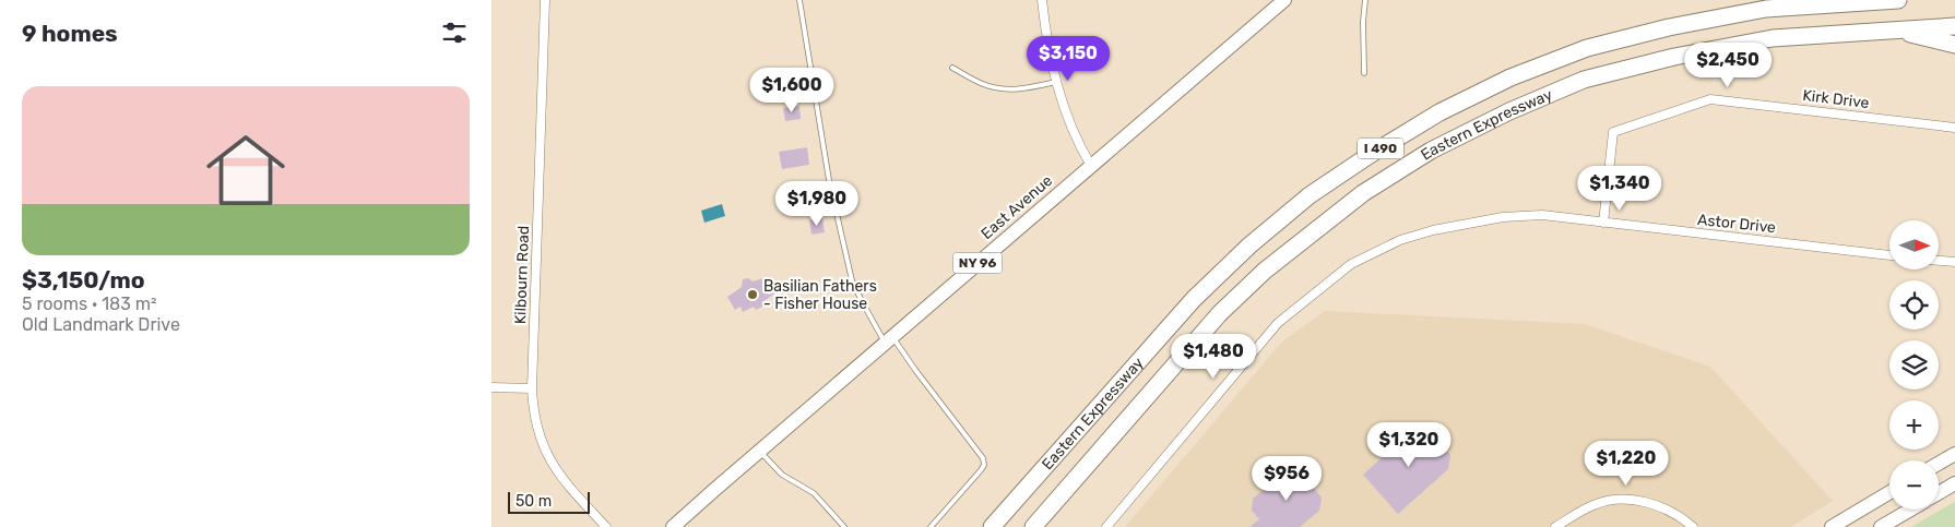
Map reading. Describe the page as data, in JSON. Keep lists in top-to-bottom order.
{
  "streets": {
    "highway": ["Eastern Expressway", "I 490"],
    "main road": ["East Avenue", "NY 96"],
    "street": ["Kirk Drive", "Astor Drive", "Kilbourn Road"]
  },
  "crossings": [
    ["Kirk Drive", "Astor Drive"]
  ],
  "places": ["Basilian Fathers - Fisher House"],
  "scale_bar": "50 m",
  "north": "right",
  "page": {
    "heading": "9 homes",
    "price": [
      "$3,150",
      "$2,450",
      "$1,600",
      "$1,340",
      "$1,980",
      "$1,480",
      "$1,320",
      "$1,220",
      "$956"
    ],
    "list": [
      {
        "name": "$3,150/mo",
        "note": "5 rooms · 183 m² · Old Landmark Drive"
      }
    ],
    "map_buttons": ["+", "−"],
    "scale": "50 m"
  }
}
